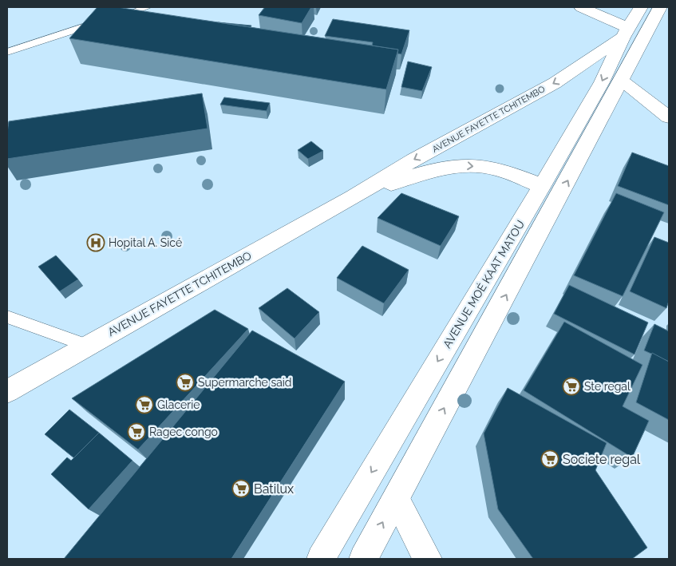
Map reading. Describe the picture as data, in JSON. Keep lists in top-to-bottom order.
{
  "streets": {
    "main road": ["AVENUE FAYETTE TCHITEMBO", "AVENUE MOÉ KAAT MATOU"]
  },
  "crossings": [
    ["AVENUE FAYETTE TCHITEMBO", "AVENUE MOÉ KAAT MATOU"]
  ],
  "places": {
    "hospital": ["Hopital A. Sicé"],
    "supermarket": [
      "Supermarche said",
      "Ste regal",
      "Glacerie",
      "Ragec congo",
      "Societe regal",
      "Batilux"
    ]
  }
}
